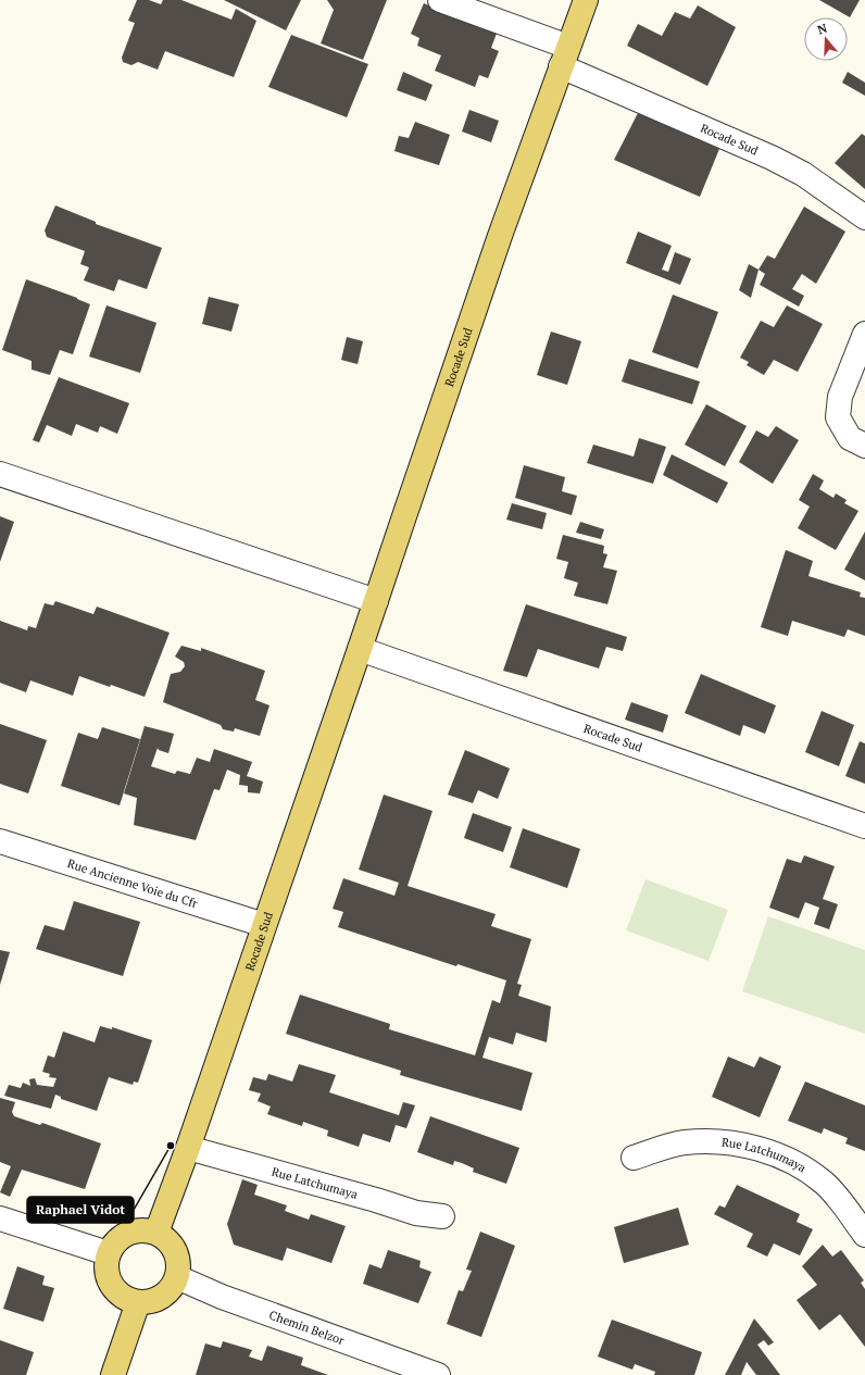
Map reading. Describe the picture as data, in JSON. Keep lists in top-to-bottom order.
{
  "streets": {
    "main road": ["Rocade Sud"],
    "street": ["Rue Ancienne Voie du Cfr", "Rue Latchumaya", "Chemin Belzor"]
  },
  "crossings": [
    ["Rocade Sud", "Rue Ancienne Voie du Cfr"],
    ["Rocade Sud", "Rue Latchumaya"],
    ["Rocade Sud", "Chemin Belzor"]
  ],
  "places": ["Raphael Vidot"],
  "north": "top"
}
